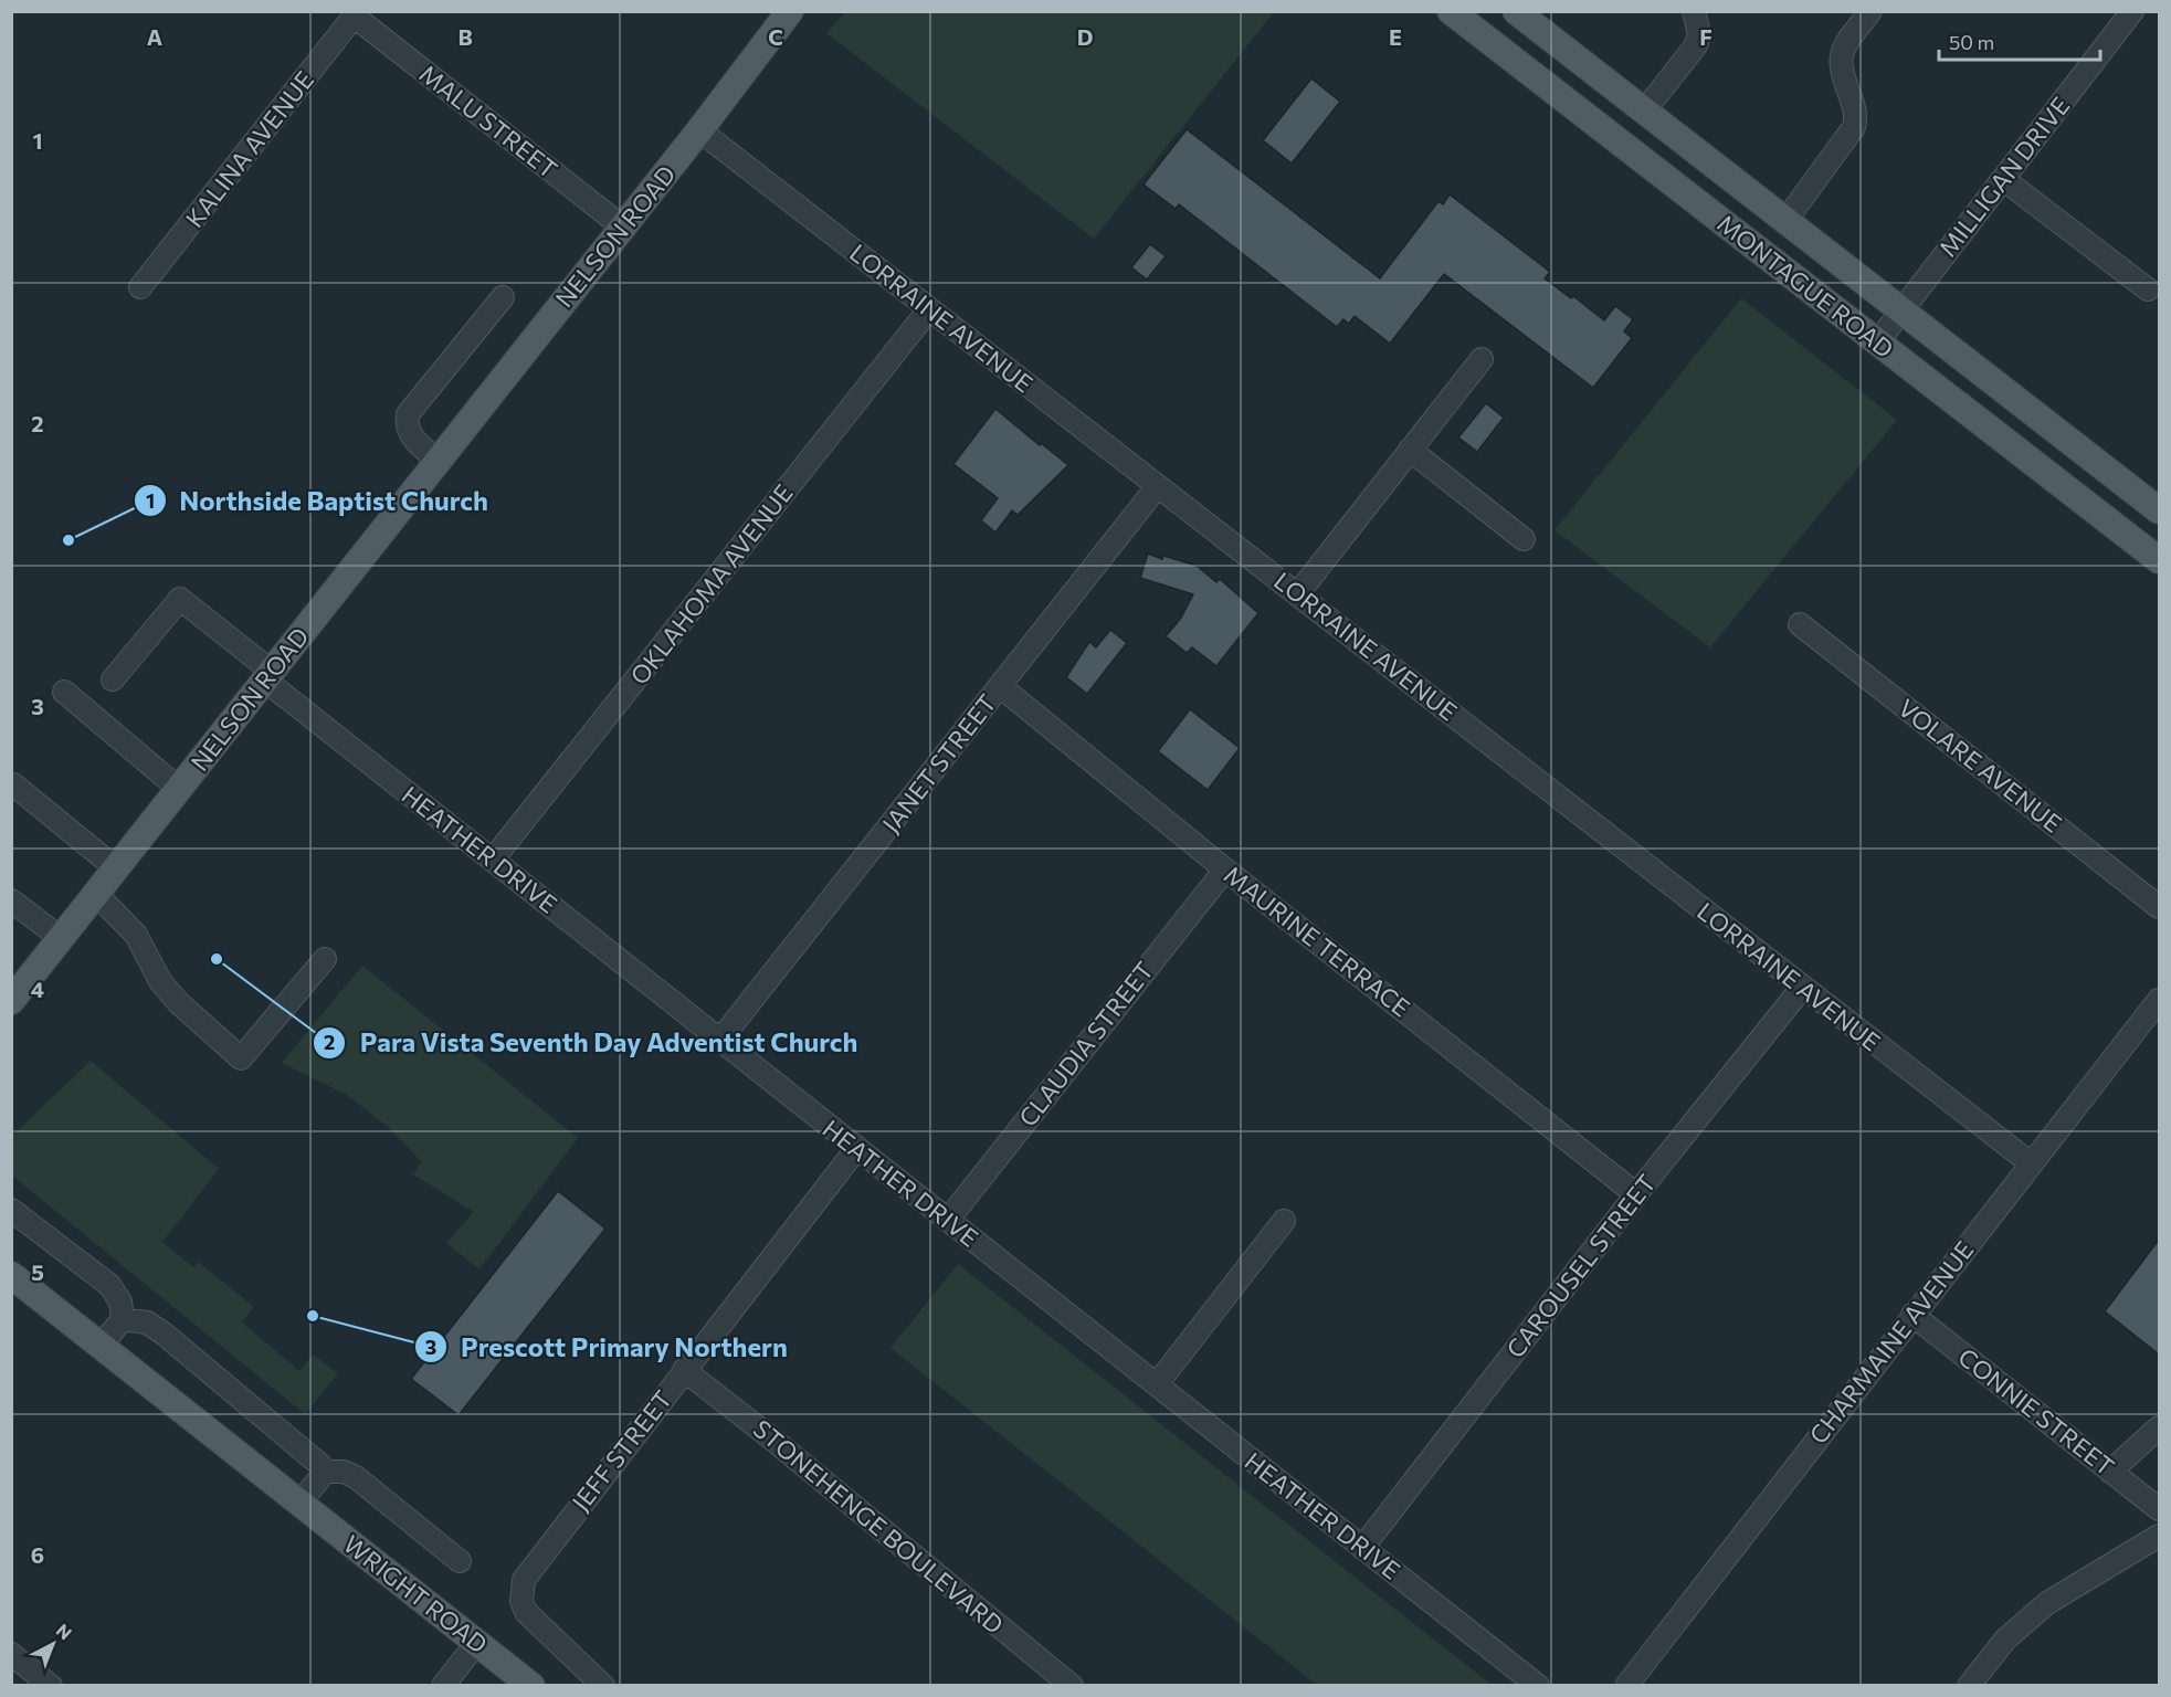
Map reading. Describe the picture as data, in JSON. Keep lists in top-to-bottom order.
{
  "streets": {
    "main road": ["NELSON ROAD", "MONTAGUE ROAD", "WRIGHT ROAD"],
    "street": [
      "MALU STREET",
      "KALINA AVENUE",
      "MILLIGAN DRIVE",
      "LORRAINE AVENUE",
      "OKLAHOMA AVENUE",
      "JANET STREET",
      "VOLARE AVENUE",
      "HEATHER DRIVE",
      "MAURINE TERRACE",
      "CLAUDIA STREET",
      "CAROUSEL STREET",
      "CHARMAINE AVENUE",
      "CONNIE STREET",
      "JEFF STREET",
      "STONEHENGE BOULEVARD"
    ]
  },
  "crossings": [
    ["MALU STREET", "KALINA AVENUE"],
    ["MALU STREET", "NELSON ROAD"],
    ["MILLIGAN DRIVE", "MONTAGUE ROAD"],
    ["NELSON ROAD", "LORRAINE AVENUE"],
    ["NELSON ROAD", "HEATHER DRIVE"],
    ["LORRAINE AVENUE", "OKLAHOMA AVENUE"],
    ["LORRAINE AVENUE", "JANET STREET"],
    ["LORRAINE AVENUE", "CAROUSEL STREET"],
    ["LORRAINE AVENUE", "CHARMAINE AVENUE"],
    ["OKLAHOMA AVENUE", "HEATHER DRIVE"],
    ["JANET STREET", "HEATHER DRIVE"],
    ["JANET STREET", "MAURINE TERRACE"],
    ["HEATHER DRIVE", "CLAUDIA STREET"],
    ["HEATHER DRIVE", "CAROUSEL STREET"],
    ["HEATHER DRIVE", "JEFF STREET"],
    ["MAURINE TERRACE", "CLAUDIA STREET"],
    ["MAURINE TERRACE", "CAROUSEL STREET"],
    ["CHARMAINE AVENUE", "CONNIE STREET"],
    ["JEFF STREET", "STONEHENGE BOULEVARD"]
  ],
  "places": ["Northside Baptist Church", "Para Vista Seventh Day Adventist Church", "Prescott Primary Northern"],
  "scale_bar": "50 m",
  "north": "top right",
  "grid": {
    "columns": [
      "A",
      "B",
      "C",
      "D",
      "E",
      "F"
    ],
    "rows": [
      "1",
      "2",
      "3",
      "4",
      "5",
      "6"
    ]
  }
}
